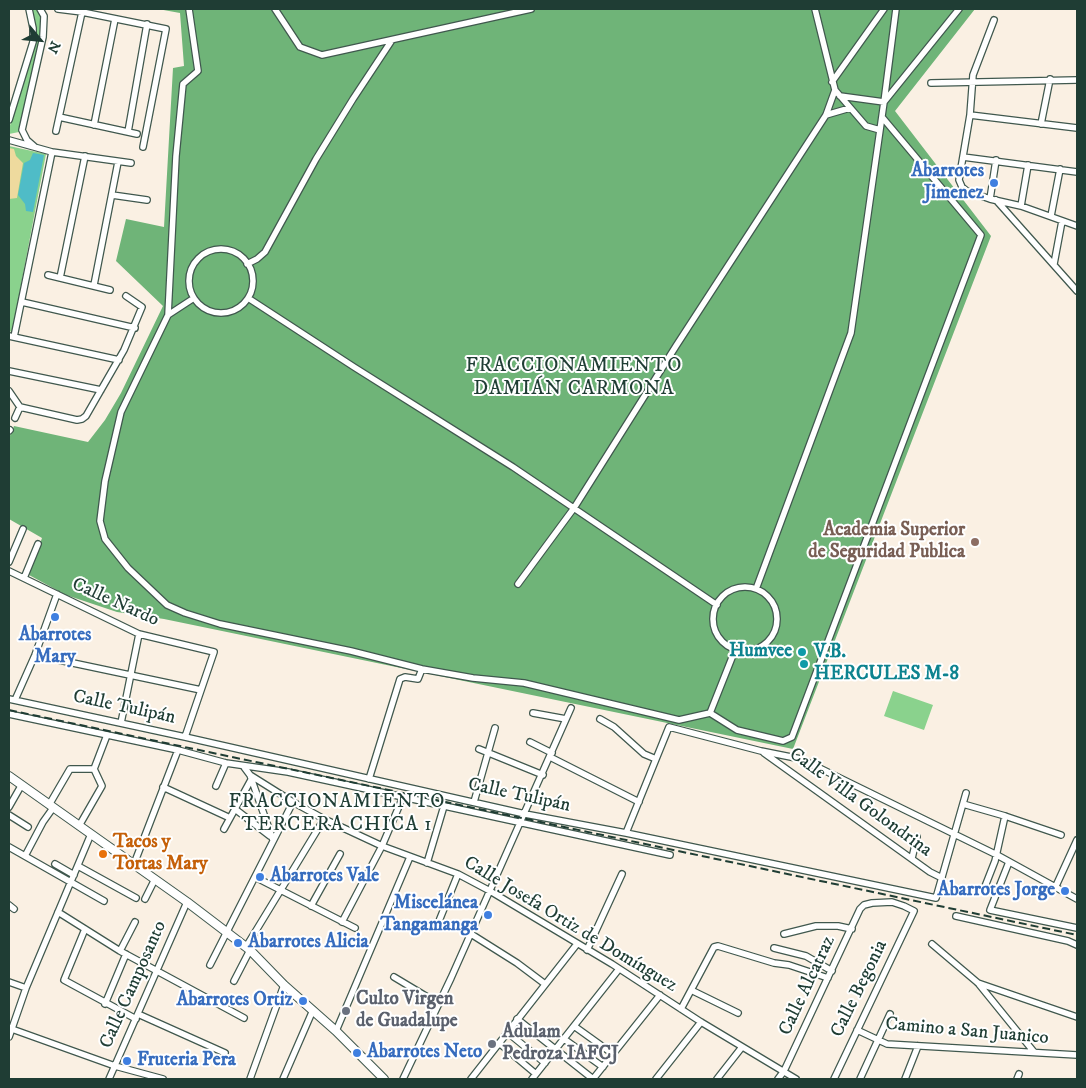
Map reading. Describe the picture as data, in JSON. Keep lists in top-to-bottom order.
{
  "streets": {
    "street": [
      "Calle Nardo",
      "Calle Tulipán",
      "Calle Villa Golondrina",
      "Calle Josefa Ortiz de Domínguez",
      "Calle Camposanto",
      "Calle Alcatraz",
      "Calle Begonia",
      "Camino a San Juanico"
    ]
  },
  "crossings": [
    ["Calle Tulipán", "Calle Villa Golondrina"],
    ["Calle Josefa Ortiz de Domínguez", "Calle Alcatraz"],
    ["Calle Alcatraz", "Calle Begonia"],
    ["Calle Begonia", "Camino a San Juanico"]
  ],
  "districts": ["FRACCIONAMIENTO DAMIÁN CARMONA", "FRACCIONAMIENTO TERCERA CHICA 1"],
  "places": [
    "Abarrotes Jimenez",
    "Academia Superior de Seguridad Publica",
    "Abarrotes Mary",
    "Humvee",
    "V.B. HERCULES M-8",
    "Tacos y Tortas Mary",
    "Abarrotes Vale",
    "Abarrotes Jorge",
    "Miscelánea Tangamanga",
    "Abarrotes Alicia",
    "Abarrotes Ortiz",
    "Culto Virgen de Guadalupe",
    "Adulam Pedroza IAFCJ",
    "Abarrotes Neto",
    "Fruteria Pera"
  ],
  "north": "bottom right"
}
